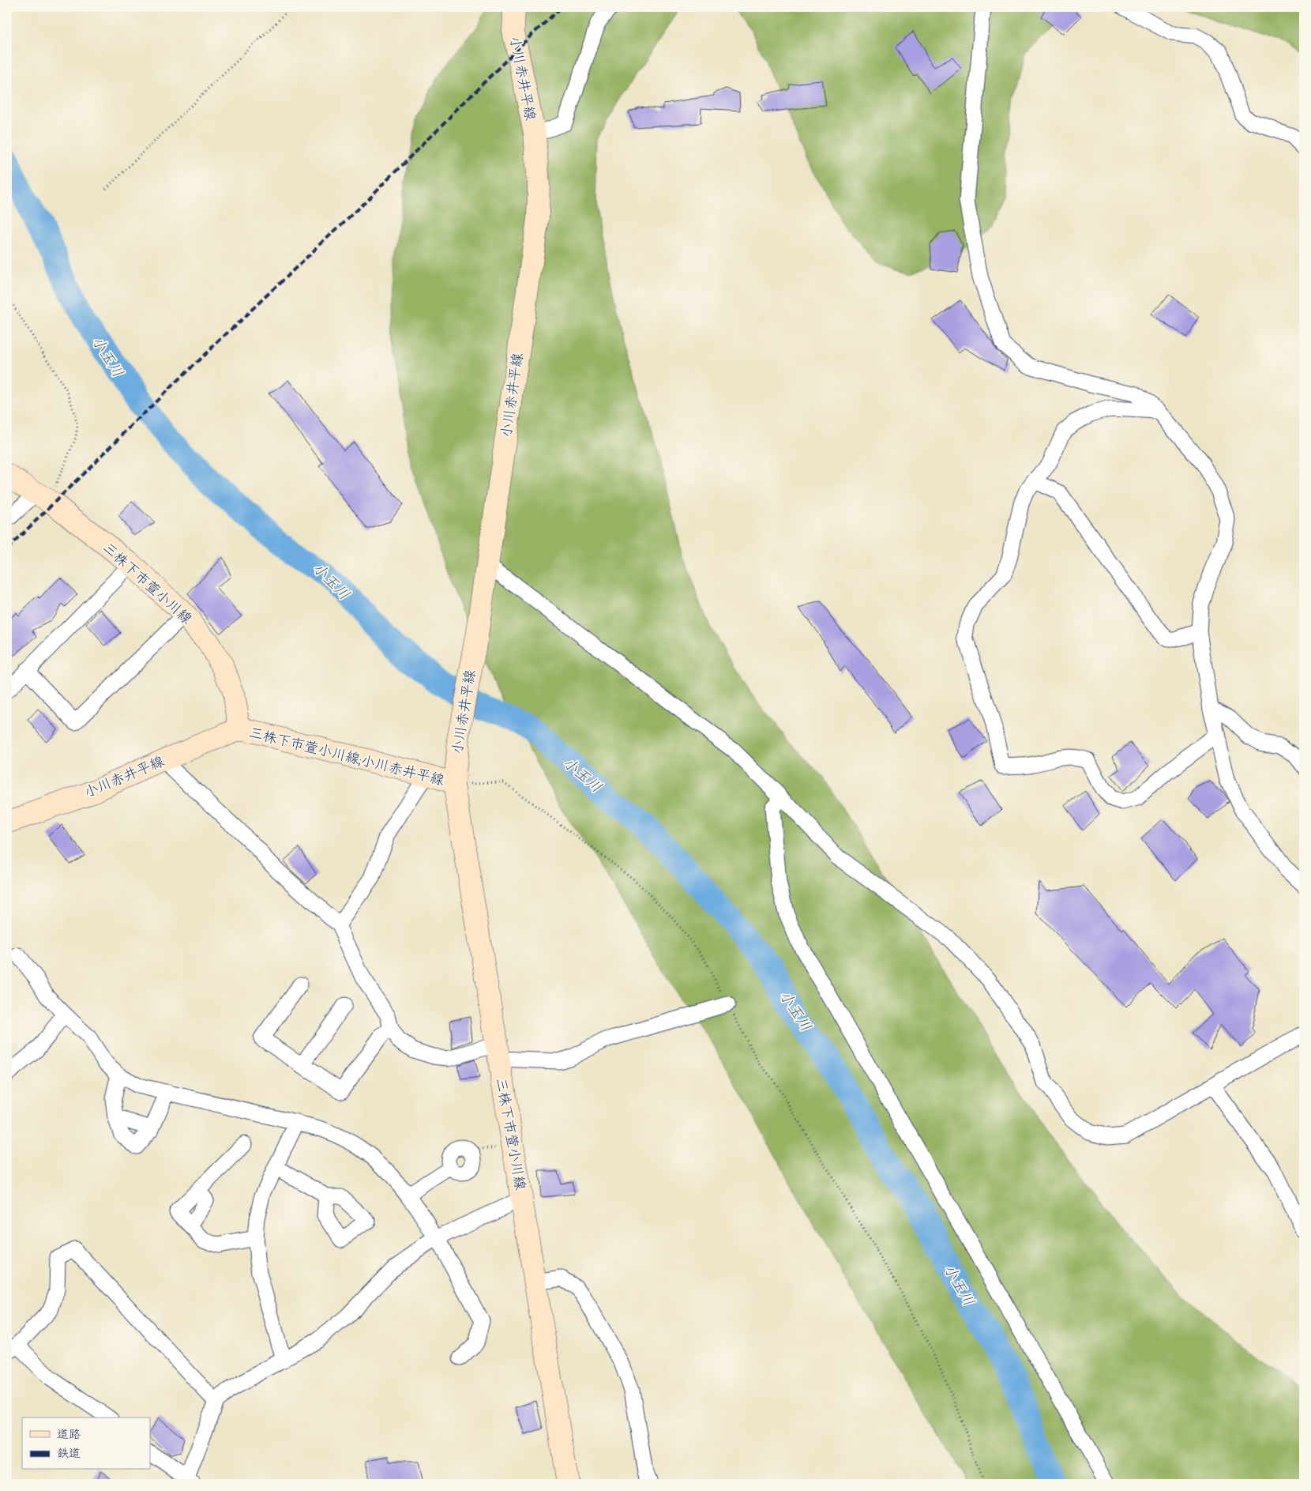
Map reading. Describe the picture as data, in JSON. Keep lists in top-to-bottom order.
{
  "streets": {
    "main road": ["小川赤井平線", "三株下市萱小川線", "三株下市萱小川線;小川赤井平線"]
  },
  "crossings": [
    ["小川赤井平線", "三株下市萱小川線"],
    ["小川赤井平線", "三株下市萱小川線;小川赤井平線"],
    ["三株下市萱小川線", "三株下市萱小川線;小川赤井平線"]
  ],
  "water": ["小玉川"],
  "legend": ["道路", "鉄道"]
}
